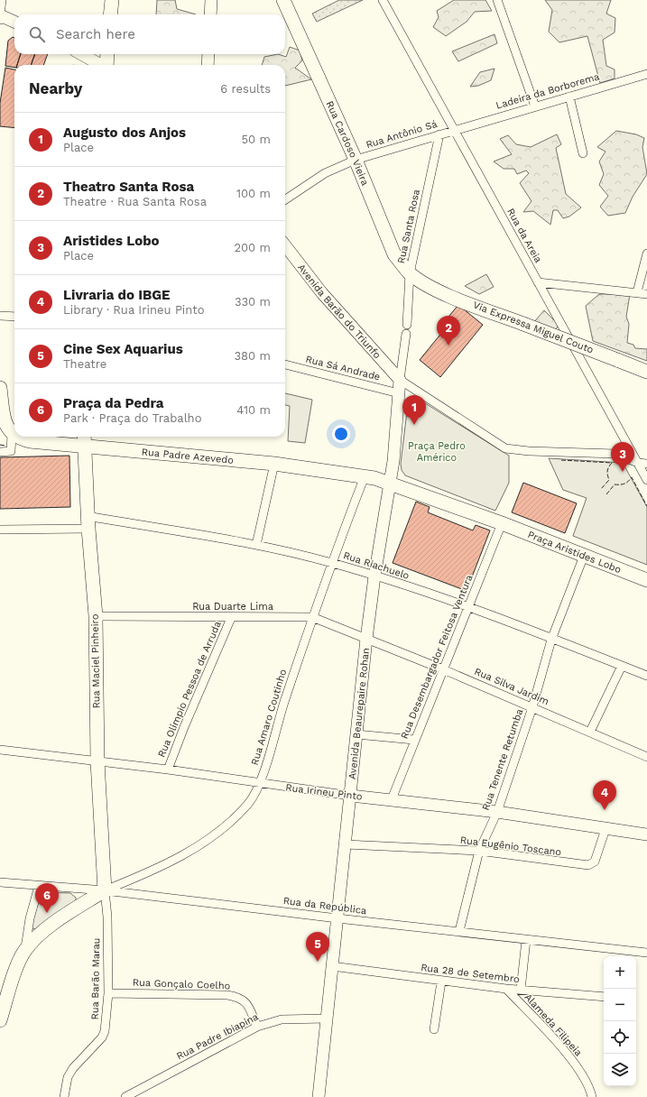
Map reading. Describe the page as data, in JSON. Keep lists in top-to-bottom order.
{
  "streets": {
    "main road": [
      "Rua Cardoso Vieira",
      "Avenida Barão do Triunfo",
      "Via Expressa Miguel Couto",
      "Rua Padre Azevedo",
      "Praça Aristides Lobo",
      "Rua Maciel Pinheiro",
      "Avenida Beaurepaire Rohan",
      "Rua Irineu Pinto"
    ],
    "street": [
      "Ladeira da Borborema",
      "Rua Antônio Sá",
      "Rua Santa Rosa",
      "Rua da Areia",
      "Rua Sá Andrade",
      "Rua Riachuelo",
      "Rua Duarte Lima",
      "Rua Desembargador Feitosa Ventura",
      "Rua Silva Jardim",
      "Rua Olímpio Pessoa de Arruda",
      "Rua Amaro Coutinho",
      "Rua Tenente Retumba",
      "Rua Eugênio Toscano",
      "Rua da República",
      "Rua 28 de Setembro",
      "Rua Barão Marau",
      "Rua Gonçalo Coelho",
      "Alameda Filipeia",
      "Rua Padre Ibiapina"
    ]
  },
  "crossings": [
    ["Ladeira da Borborema", "Rua Antônio Sá"],
    ["Ladeira da Borborema", "Rua da Areia"],
    ["Rua Antônio Sá", "Rua Cardoso Vieira"],
    ["Rua Antônio Sá", "Rua Santa Rosa"],
    ["Rua Antônio Sá", "Rua da Areia"],
    ["Rua Cardoso Vieira", "Rua Santa Rosa"],
    ["Rua Cardoso Vieira", "Via Expressa Miguel Couto"],
    ["Rua Santa Rosa", "Via Expressa Miguel Couto"],
    ["Rua Padre Azevedo", "Rua Maciel Pinheiro"],
    ["Rua Padre Azevedo", "Avenida Beaurepaire Rohan"],
    ["Rua Padre Azevedo", "Rua Amaro Coutinho"],
    ["Praça Aristides Lobo", "Rua Desembargador Feitosa Ventura"],
    ["Praça Aristides Lobo", "Rua Tenente Retumba"],
    ["Rua Riachuelo", "Rua Desembargador Feitosa Ventura"],
    ["Rua Riachuelo", "Rua Maciel Pinheiro"],
    ["Rua Riachuelo", "Avenida Beaurepaire Rohan"],
    ["Rua Riachuelo", "Rua Amaro Coutinho"],
    ["Rua Riachuelo", "Rua Tenente Retumba"],
    ["Rua Duarte Lima", "Rua Maciel Pinheiro"],
    ["Rua Duarte Lima", "Rua Silva Jardim"],
    ["Rua Duarte Lima", "Rua Olímpio Pessoa de Arruda"],
    ["Rua Duarte Lima", "Avenida Beaurepaire Rohan"],
    ["Rua Duarte Lima", "Rua Amaro Coutinho"],
    ["Rua Desembargador Feitosa Ventura", "Rua Silva Jardim"],
    ["Rua Desembargador Feitosa Ventura", "Rua Irineu Pinto"],
    ["Rua Maciel Pinheiro", "Rua Amaro Coutinho"],
    ["Rua Maciel Pinheiro", "Rua Irineu Pinto"],
    ["Rua Maciel Pinheiro", "Rua da República"],
    ["Rua Maciel Pinheiro", "Rua Barão Marau"],
    ["Rua Silva Jardim", "Avenida Beaurepaire Rohan"],
    ["Rua Silva Jardim", "Rua Tenente Retumba"],
    ["Rua Olímpio Pessoa de Arruda", "Rua Irineu Pinto"],
    ["Avenida Beaurepaire Rohan", "Rua Irineu Pinto"],
    ["Avenida Beaurepaire Rohan", "Rua Eugênio Toscano"],
    ["Avenida Beaurepaire Rohan", "Rua da República"],
    ["Avenida Beaurepaire Rohan", "Rua 28 de Setembro"],
    ["Avenida Beaurepaire Rohan", "Rua Padre Ibiapina"],
    ["Rua Amaro Coutinho", "Rua Irineu Pinto"],
    ["Rua Amaro Coutinho", "Rua da República"],
    ["Rua Amaro Coutinho", "Rua Barão Marau"],
    ["Rua Tenente Retumba", "Rua Irineu Pinto"],
    ["Rua Tenente Retumba", "Rua Eugênio Toscano"],
    ["Rua Tenente Retumba", "Rua da República"],
    ["Rua Irineu Pinto", "Rua Eugênio Toscano"],
    ["Rua da República", "Rua Barão Marau"],
    ["Rua da República", "Alameda Filipeia"],
    ["Rua 28 de Setembro", "Alameda Filipeia"],
    ["Rua Barão Marau", "Rua Gonçalo Coelho"],
    ["Rua Gonçalo Coelho", "Rua Padre Ibiapina"]
  ],
  "parks": ["Praça Pedro Américo"],
  "page": {
    "search": "Search here",
    "heading": ["Nearby", "6 results"],
    "list": [
      {
        "mark": "1",
        "name": "Augusto dos Anjos",
        "note": "Place",
        "value": "50 m"
      },
      {
        "mark": "2",
        "name": "Theatro Santa Rosa",
        "note": "Theatre · Rua Santa Rosa",
        "value": "100 m"
      },
      {
        "mark": "3",
        "name": "Aristides Lobo",
        "note": "Place",
        "value": "200 m"
      },
      {
        "mark": "4",
        "name": "Livraria do IBGE",
        "note": "Library · Rua Irineu Pinto",
        "value": "330 m"
      },
      {
        "mark": "5",
        "name": "Cine Sex Aquarius",
        "note": "Theatre",
        "value": "380 m"
      },
      {
        "mark": "6",
        "name": "Praça da Pedra",
        "note": "Park · Praça do Trabalho",
        "value": "410 m"
      }
    ],
    "pins": [
      "2",
      "1",
      "3",
      "4",
      "6",
      "5"
    ],
    "map_buttons": ["+", "−"]
  }
}
